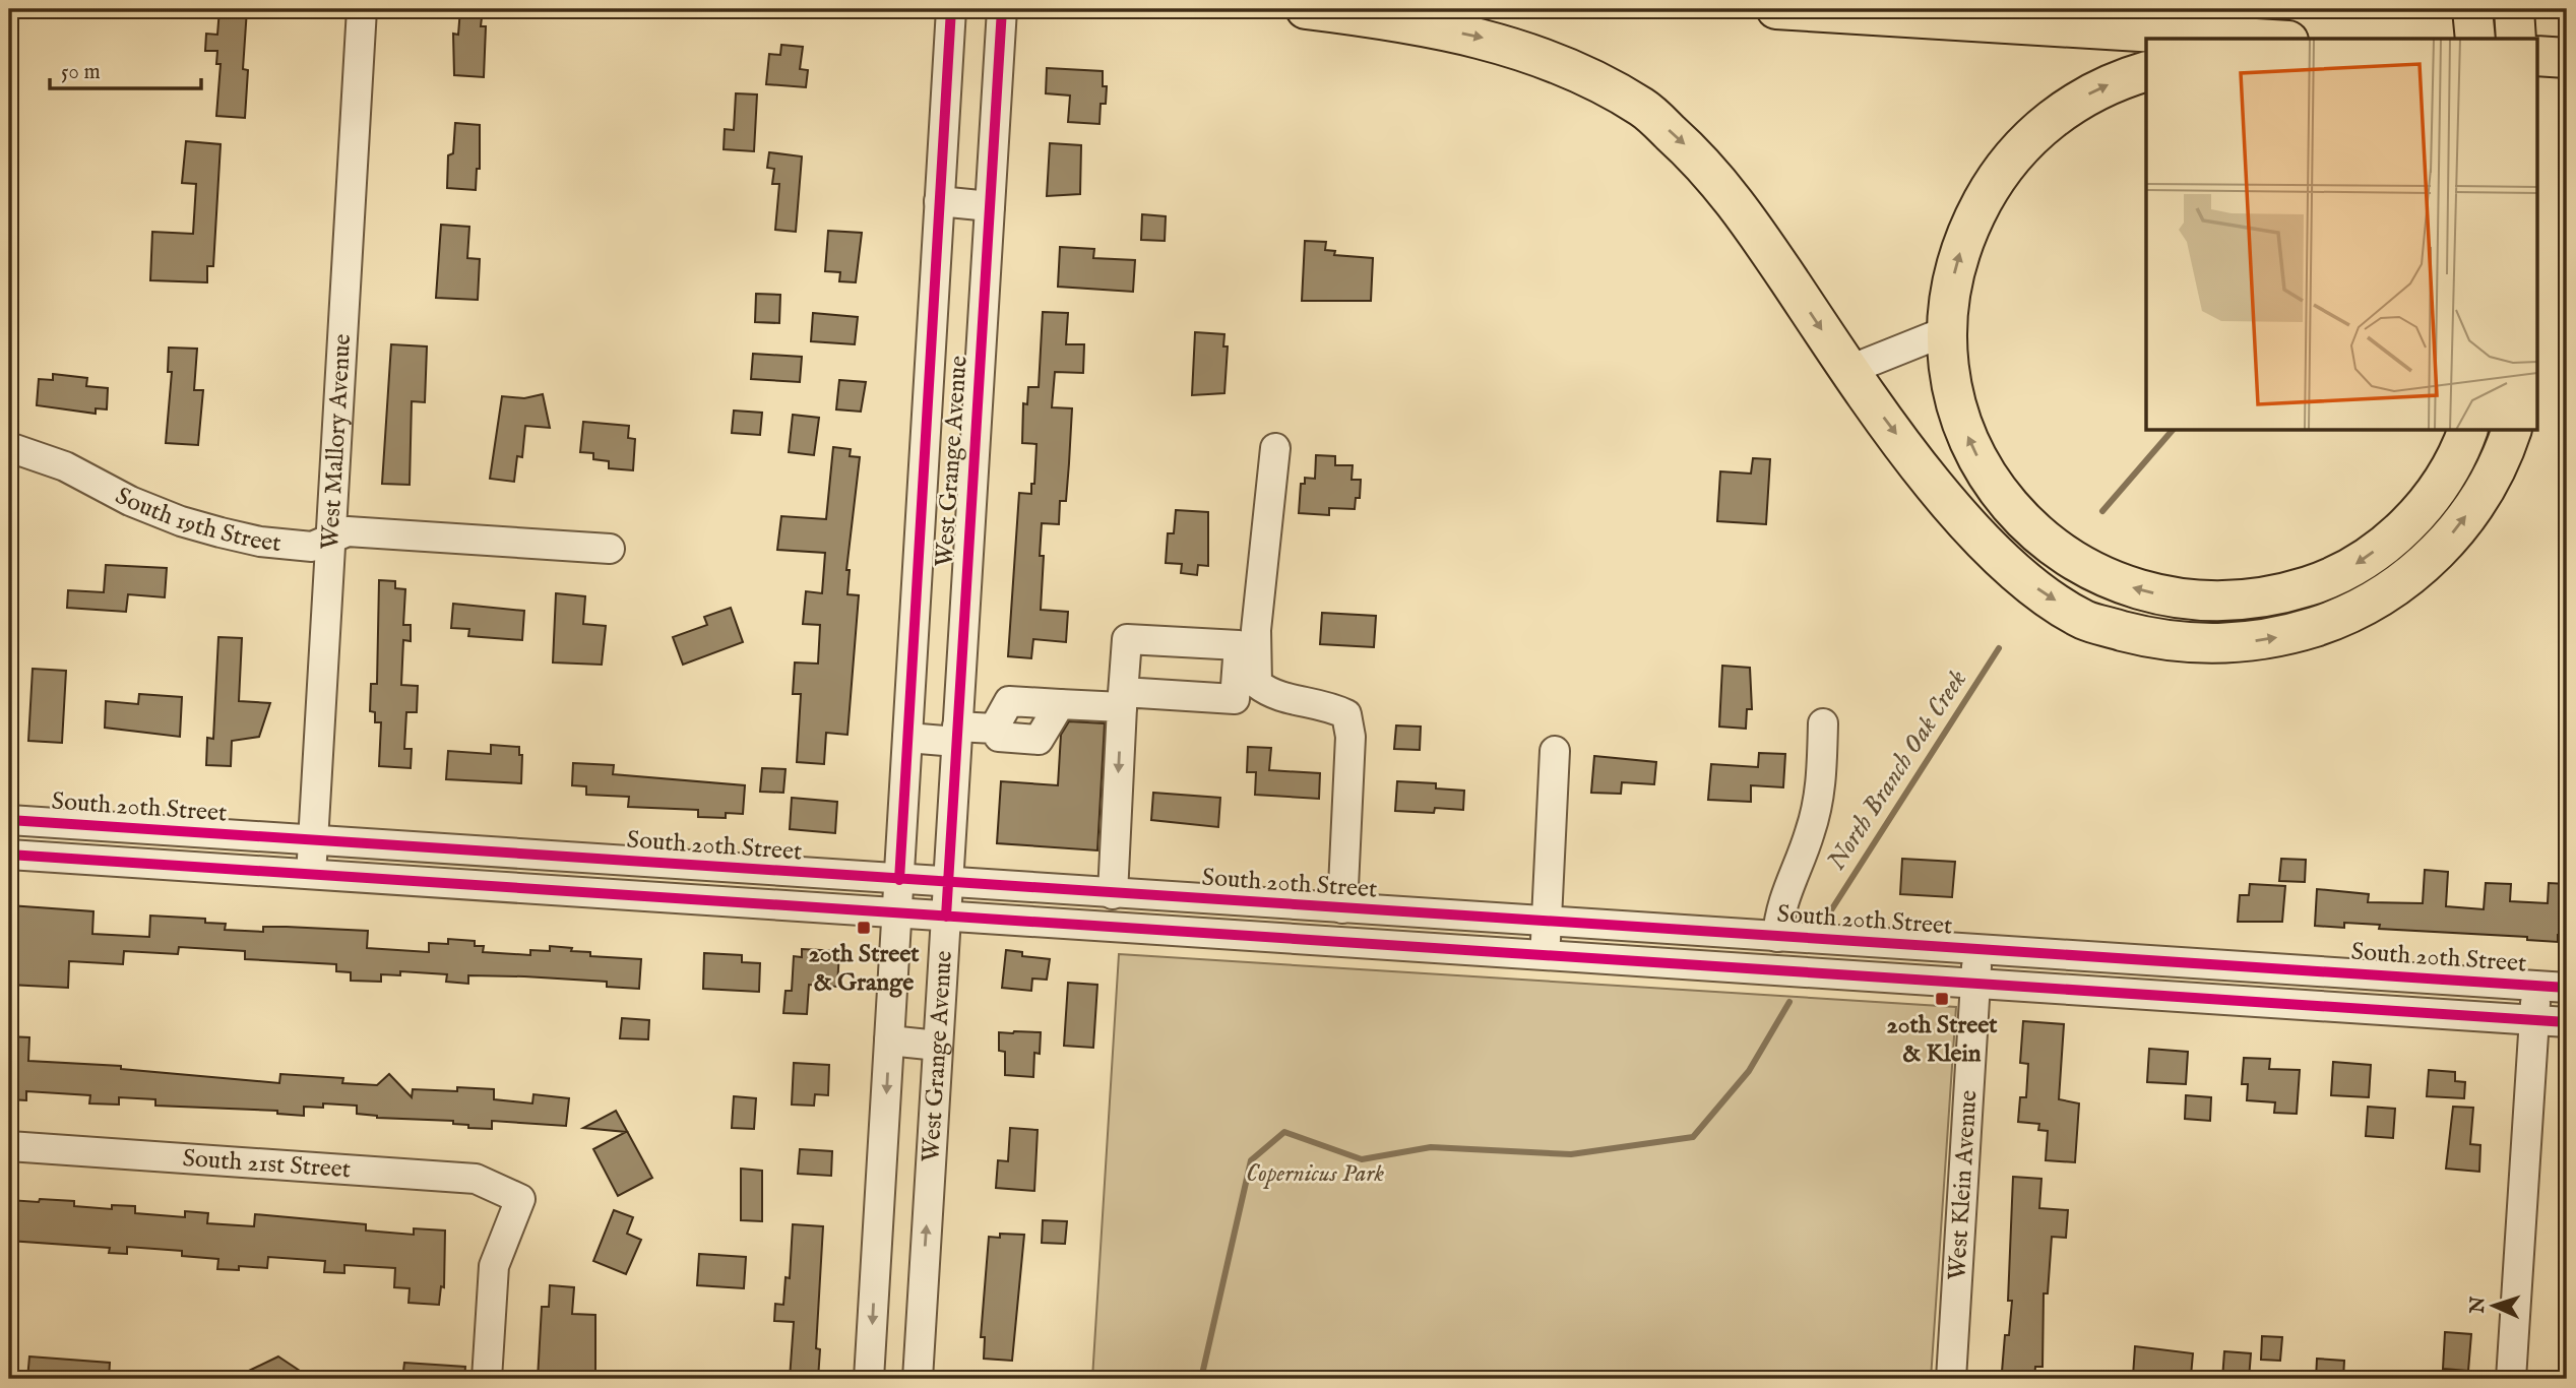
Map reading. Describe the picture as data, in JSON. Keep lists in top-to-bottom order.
{
  "streets": {
    "street": [
      "West Mallory Avenue",
      "West Grange Avenue",
      "South 19th Street",
      "South 20th Street",
      "South 21st Street",
      "West Klein Avenue"
    ]
  },
  "crossings": [
    ["West Mallory Avenue", "South 19th Street"],
    ["West Mallory Avenue", "South 20th Street"],
    ["West Grange Avenue", "South 20th Street"],
    ["South 20th Street", "West Klein Avenue"]
  ],
  "water": ["North Branch Oak Creek"],
  "parks": ["Copernicus Park"],
  "places": {
    "transit": ["20th Street & Grange", "20th Street & Klein"]
  },
  "scale_bar": "50 m",
  "north": "left"
}
